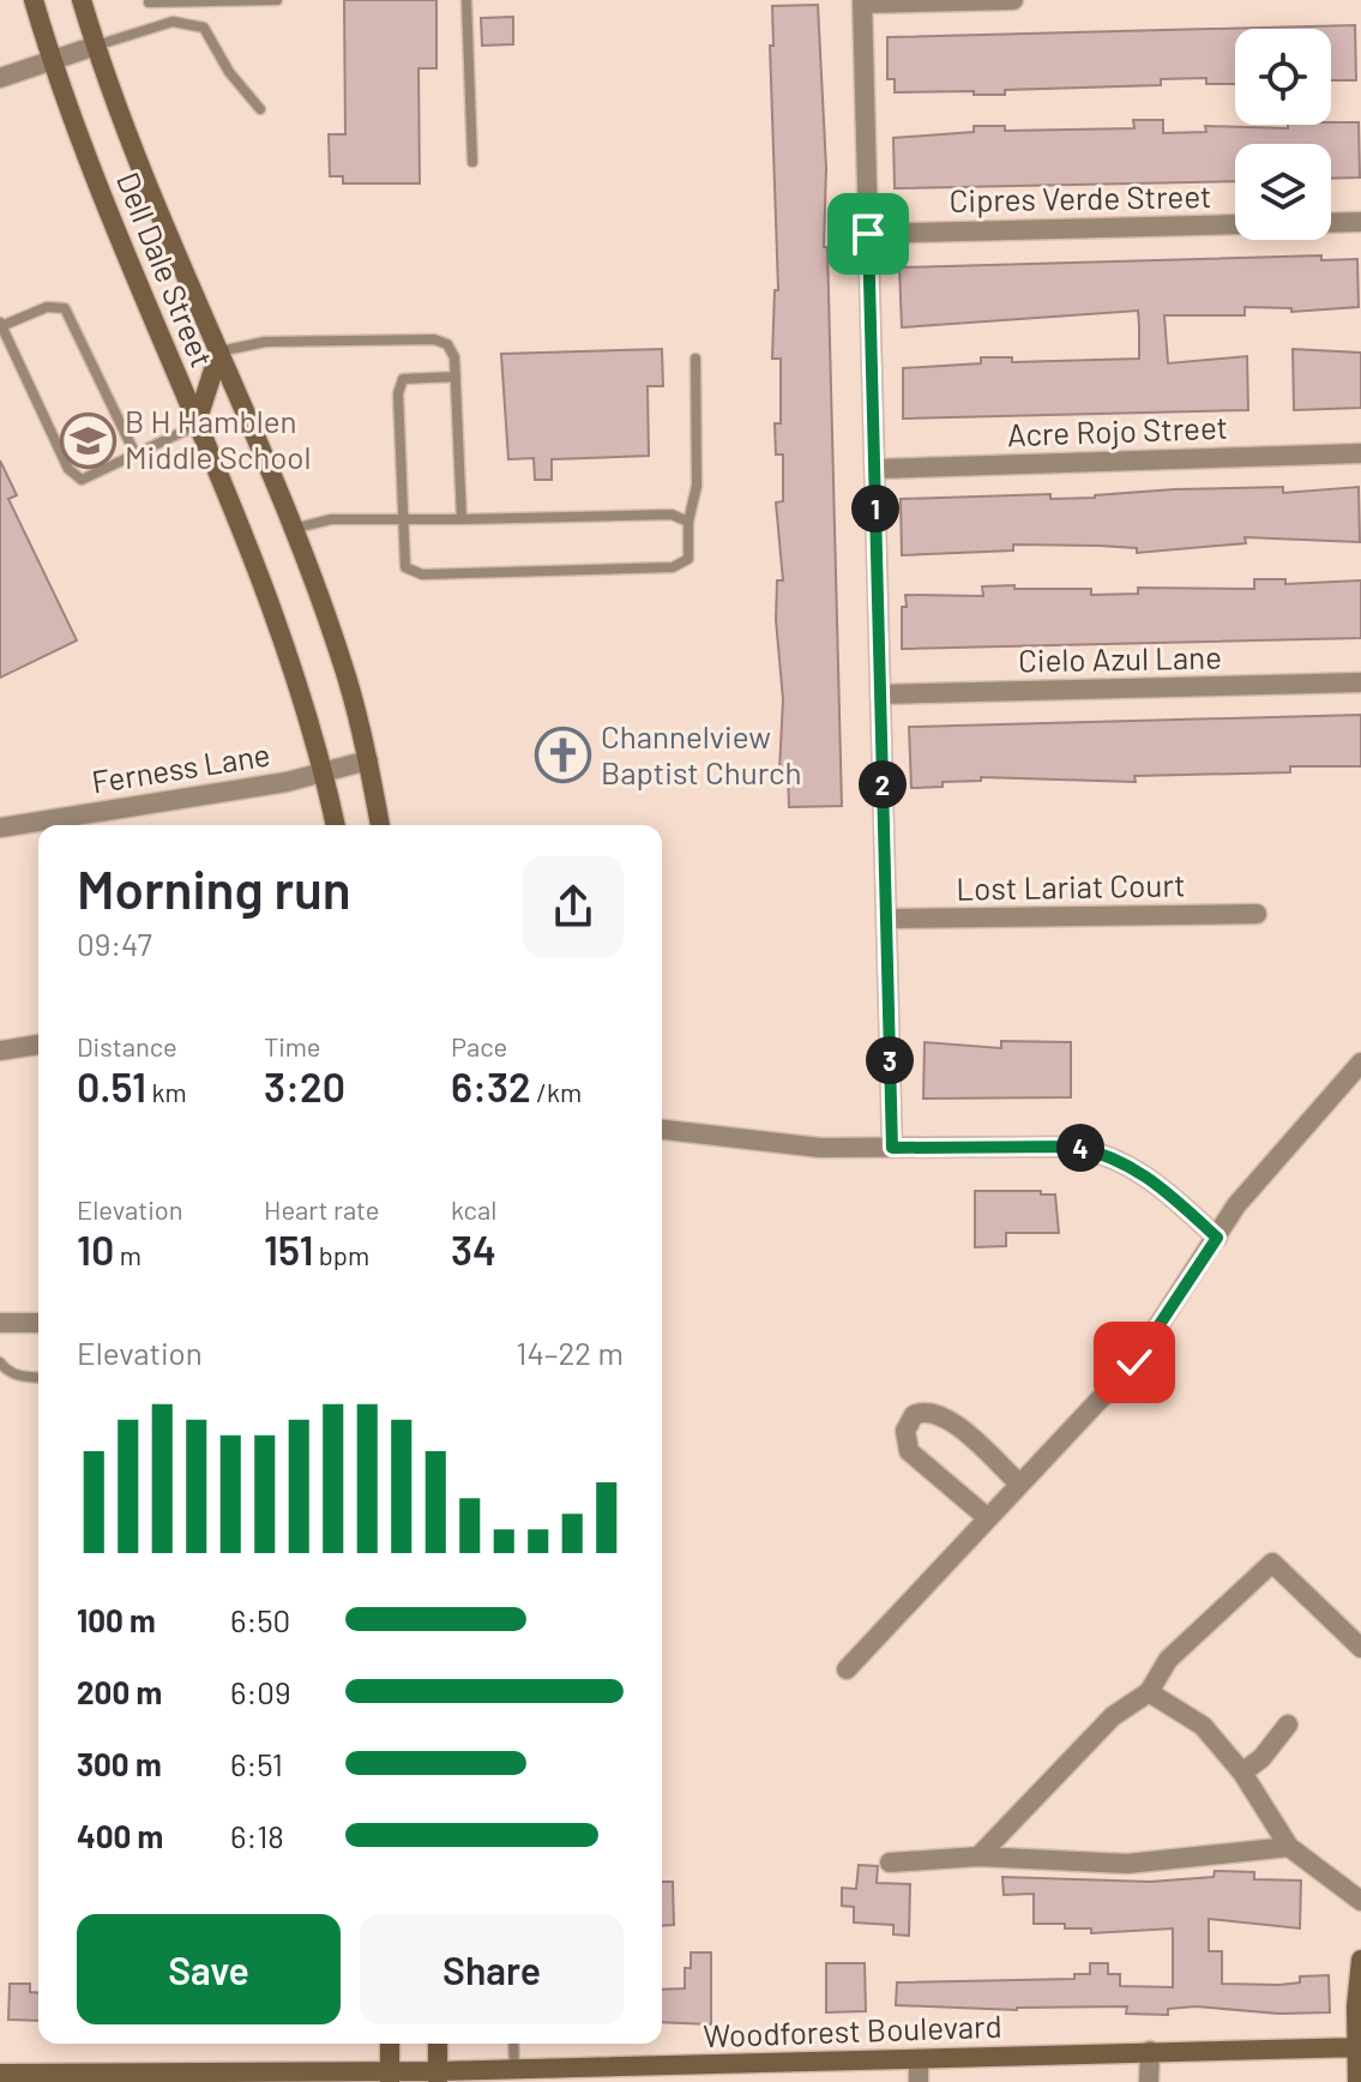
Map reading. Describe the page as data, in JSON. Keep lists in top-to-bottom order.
{
  "streets": {
    "main road": ["Dell Dale Street", "Woodforest Boulevard"],
    "street": [
      "Cipres Verde Street",
      "Acre Rojo Street",
      "Cielo Azul Lane",
      "Ferness Lane",
      "Lost Lariat Court"
    ]
  },
  "crossings": [
    ["Dell Dale Street", "Ferness Lane"]
  ],
  "places": {
    "school or university": ["B H Hamblen Middle School"],
    "church": ["Channelview Baptist Church"]
  },
  "page": {
    "pins": [
      "1",
      "2",
      "3",
      "4"
    ],
    "heading": ["Morning run", "09:47"],
    "stats": [
      ["Distance", "0.51 km"],
      ["Time", "3:20"],
      ["Pace", "6:32 /km"],
      ["Elevation", "10 m"],
      ["Heart rate", "151 bpm"],
      ["kcal", "34"]
    ],
    "chart": ["Elevation", "14–22 m"],
    "list": [
      {
        "name": "100 m",
        "note": "6:50"
      },
      {
        "name": "200 m",
        "note": "6:09"
      },
      {
        "name": "300 m",
        "note": "6:51"
      },
      {
        "name": "400 m",
        "note": "6:18"
      }
    ],
    "buttons": ["Save", "Share"]
  }
}
